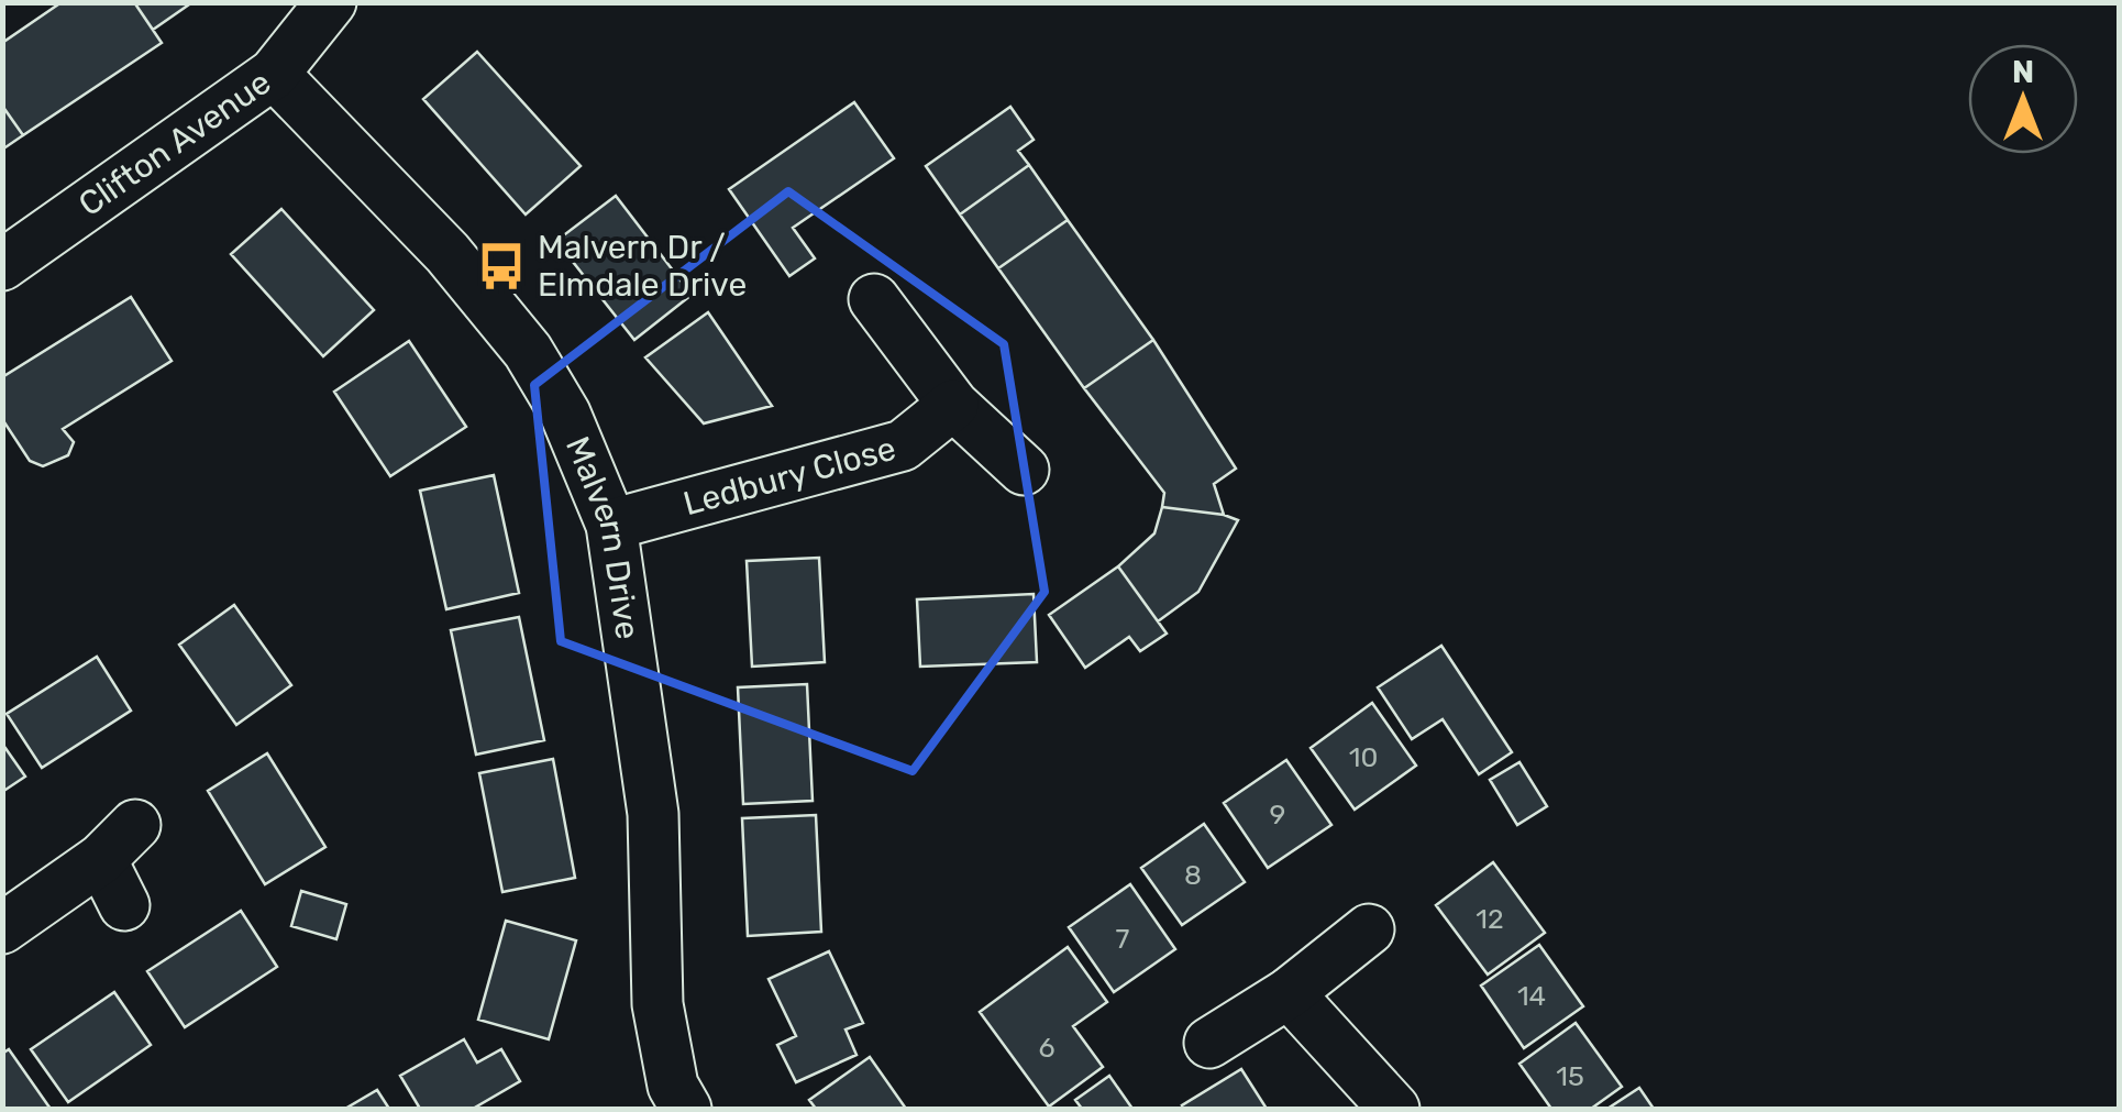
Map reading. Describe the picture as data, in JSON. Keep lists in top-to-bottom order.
{
  "streets": {
    "street": ["Clifton Avenue", "Ledbury Close", "Malvern Drive"]
  },
  "crossings": [
    ["Clifton Avenue", "Malvern Drive"],
    ["Ledbury Close", "Malvern Drive"]
  ],
  "places": {
    "bus stop": ["Malvern Dr / Elmdale Drive"]
  },
  "house_numbers": [
    "10",
    "9",
    "8",
    "12",
    "7",
    "14",
    "6",
    "15"
  ],
  "north": "top"
}
